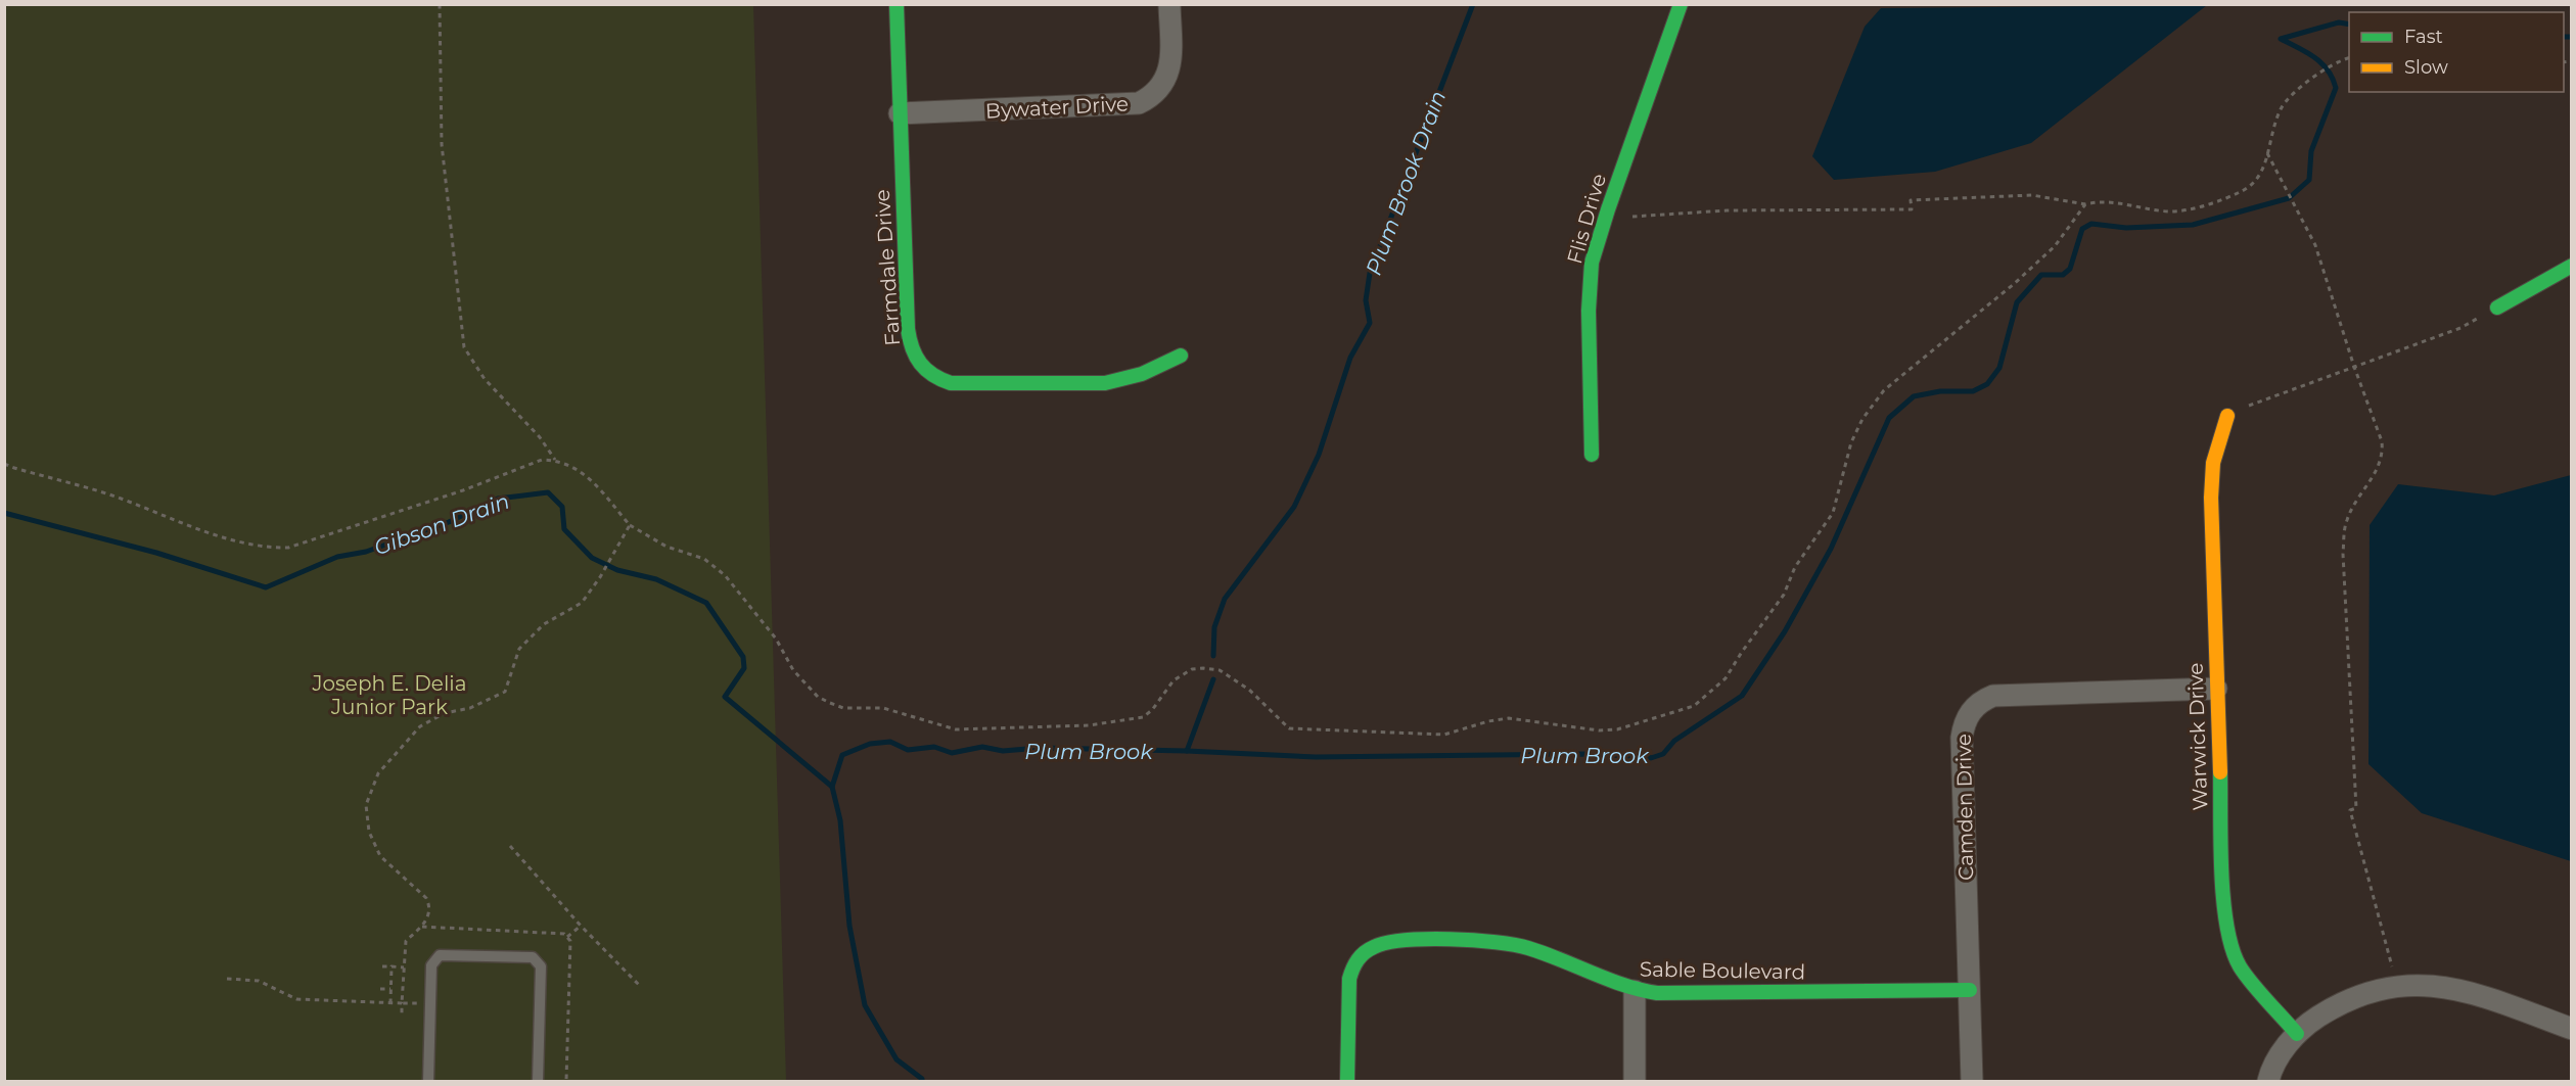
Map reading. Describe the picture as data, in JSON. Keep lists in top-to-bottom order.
{
  "streets": {
    "street": [
      "Bywater Drive",
      "Flis Drive",
      "Farmdale Drive",
      "Warwick Drive",
      "Camden Drive",
      "Sable Boulevard"
    ]
  },
  "crossings": [
    ["Bywater Drive", "Farmdale Drive"],
    ["Warwick Drive", "Camden Drive"],
    ["Camden Drive", "Sable Boulevard"]
  ],
  "water": ["Plum Brook Drain", "Gibson Drain", "Plum Brook"],
  "parks": ["Joseph E. Delia Junior Park"],
  "legend": ["Fast", "Slow"]
}
